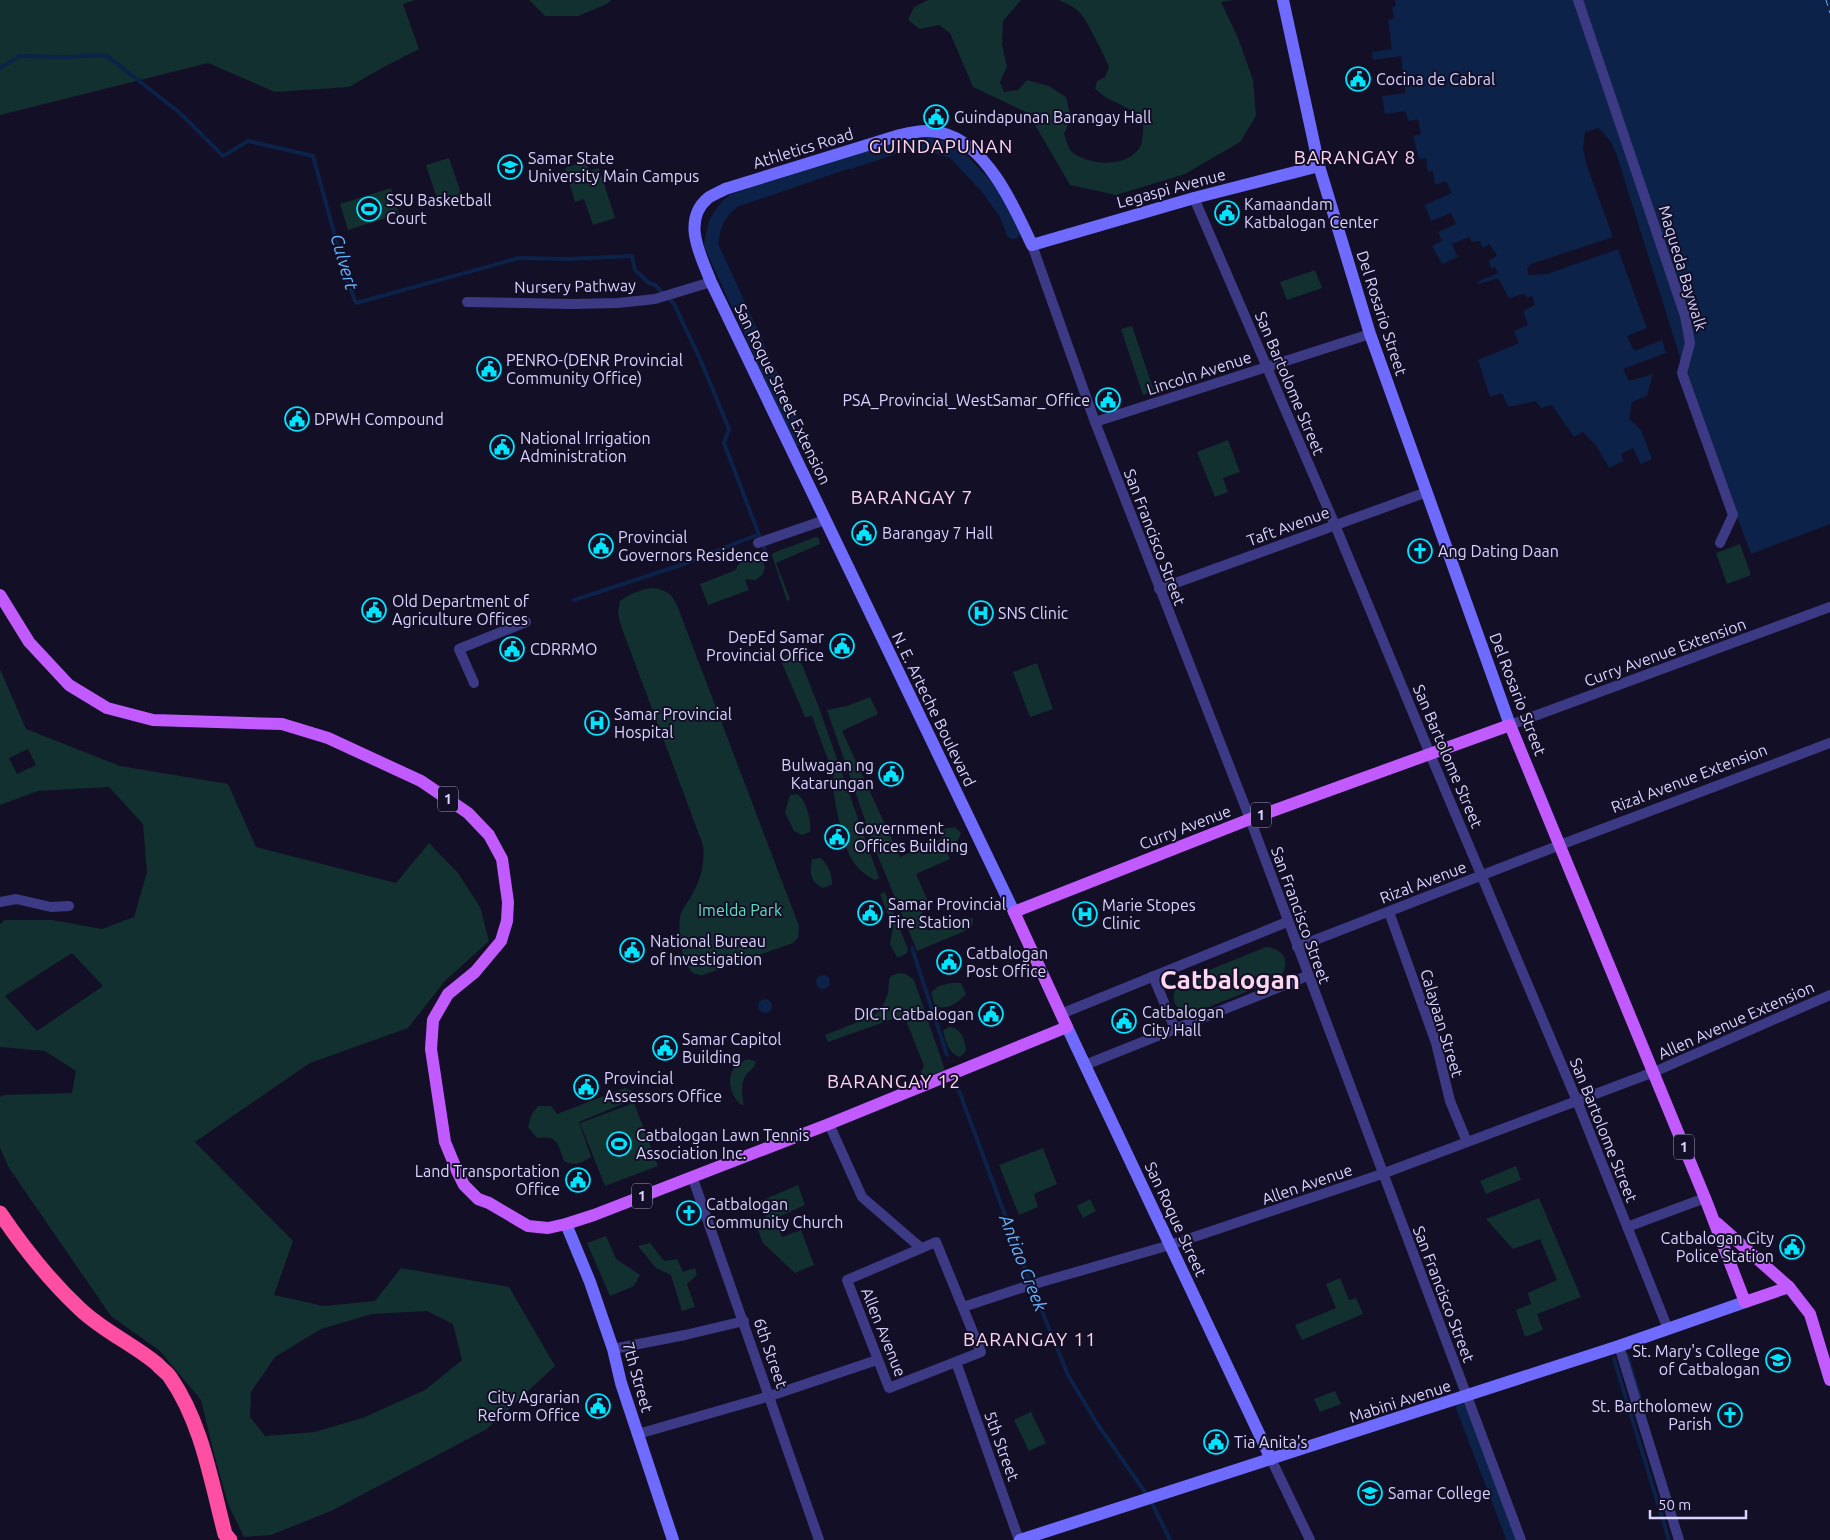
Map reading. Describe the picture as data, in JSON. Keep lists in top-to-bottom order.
{
  "streets": {
    "main road": [
      "Del Rosario Street",
      "1",
      "Curry Avenue",
      "San Roque Street",
      "Mabini Avenue"
    ],
    "street": [
      "Athletics Road",
      "Legaspi Avenue",
      "Maqueda Baywalk",
      "Nursery Pathway",
      "Lincoln Avenue",
      "San Bartolome Street",
      "San Roque Street Extension",
      "Taft Avenue",
      "San Francisco Street",
      "Curry Avenue Extension",
      "N. E. Arteche Boulevard",
      "Rizal Avenue Extension",
      "Rizal Avenue",
      "Allen Avenue Extension",
      "Calayaan Street",
      "Allen Avenue",
      "6th Street",
      "7th Street",
      "5th Street"
    ]
  },
  "crossings": [
    ["Athletics Road", "Legaspi Avenue"],
    ["Athletics Road", "Nursery Pathway"],
    ["Athletics Road", "San Roque Street Extension"],
    ["Athletics Road", "San Francisco Street"],
    ["Legaspi Avenue", "Del Rosario Street"],
    ["Legaspi Avenue", "San Bartolome Street"],
    ["Legaspi Avenue", "San Francisco Street"],
    ["Nursery Pathway", "San Roque Street Extension"],
    ["Del Rosario Street", "Lincoln Avenue"],
    ["Del Rosario Street", "Taft Avenue"],
    ["Del Rosario Street", "Curry Avenue Extension"],
    ["Del Rosario Street", "Rizal Avenue Extension"],
    ["Del Rosario Street", "Curry Avenue"],
    ["Del Rosario Street", "Rizal Avenue"],
    ["Del Rosario Street", "Allen Avenue Extension"],
    ["Del Rosario Street", "Allen Avenue"],
    ["Del Rosario Street", "Mabini Avenue"],
    ["Lincoln Avenue", "San Bartolome Street"],
    ["Lincoln Avenue", "San Francisco Street"],
    ["San Bartolome Street", "Taft Avenue"],
    ["San Bartolome Street", "Curry Avenue"],
    ["San Bartolome Street", "Rizal Avenue"],
    ["San Bartolome Street", "Allen Avenue"],
    ["San Bartolome Street", "Mabini Avenue"],
    ["San Roque Street Extension", "N. E. Arteche Boulevard"],
    ["Taft Avenue", "San Francisco Street"],
    ["San Francisco Street", "Curry Avenue"],
    ["San Francisco Street", "Rizal Avenue"],
    ["San Francisco Street", "Allen Avenue"],
    ["San Francisco Street", "Mabini Avenue"],
    ["Curry Avenue Extension", "Curry Avenue"],
    ["N. E. Arteche Boulevard", "Curry Avenue"],
    ["N. E. Arteche Boulevard", "San Roque Street"],
    ["Rizal Avenue Extension", "Rizal Avenue"],
    ["1", "San Roque Street"],
    ["1", "6th Street"],
    ["1", "7th Street"],
    ["Curry Avenue", "San Roque Street"],
    ["Rizal Avenue", "Calayaan Street"],
    ["Allen Avenue Extension", "Allen Avenue"],
    ["Calayaan Street", "Allen Avenue"],
    ["Allen Avenue", "San Roque Street"],
    ["Allen Avenue", "5th Street"],
    ["San Roque Street", "Mabini Avenue"],
    ["Mabini Avenue", "5th Street"]
  ],
  "districts": [
    "GUINDAPUNAN",
    "BARANGAY 8",
    "BARANGAY 7",
    "Catbalogan",
    "BARANGAY 12",
    "BARANGAY 11"
  ],
  "water": ["Culvert", "Antiao Creek"],
  "parks": ["Imelda Park"],
  "places": {
    "public building": [
      "Cocina de Cabral",
      "Guindapunan Barangay Hall",
      "Kamaandam Katbalogan Center",
      "PENRO-(DENR Provincial Community Office)",
      "PSA_Provincial_WestSamar_Office",
      "DPWH Compound",
      "National Irrigation Administration",
      "Barangay 7 Hall",
      "Provincial Governors Residence",
      "Old Department of Agriculture Offices",
      "DepEd Samar Provincial Office",
      "CDRRMO",
      "Bulwagan ng Katarungan",
      "Government Offices Building",
      "Samar Provincial Fire Station",
      "National Bureau of Investigation",
      "Catbalogan Post Office",
      "DICT Catbalogan",
      "Catbalogan City Hall",
      "Samar Capitol Building",
      "Provincial Assessors Office",
      "Land Transportation Office",
      "Catbalogan City Police Station",
      "City Agrarian Reform Office",
      "Tia Anita's"
    ],
    "school or university": ["Samar State University Main Campus", "St. Mary's College of Catbalogan", "Samar College"],
    "sports": ["SSU Basketball Court", "Catbalogan Lawn Tennis Association Inc."],
    "church": ["Ang Dating Daan", "Catbalogan Community Church", "St. Bartholomew Parish"],
    "hospital": ["SNS Clinic", "Samar Provincial Hospital", "Marie Stopes Clinic"]
  },
  "scale_bar": "50 m"
}
